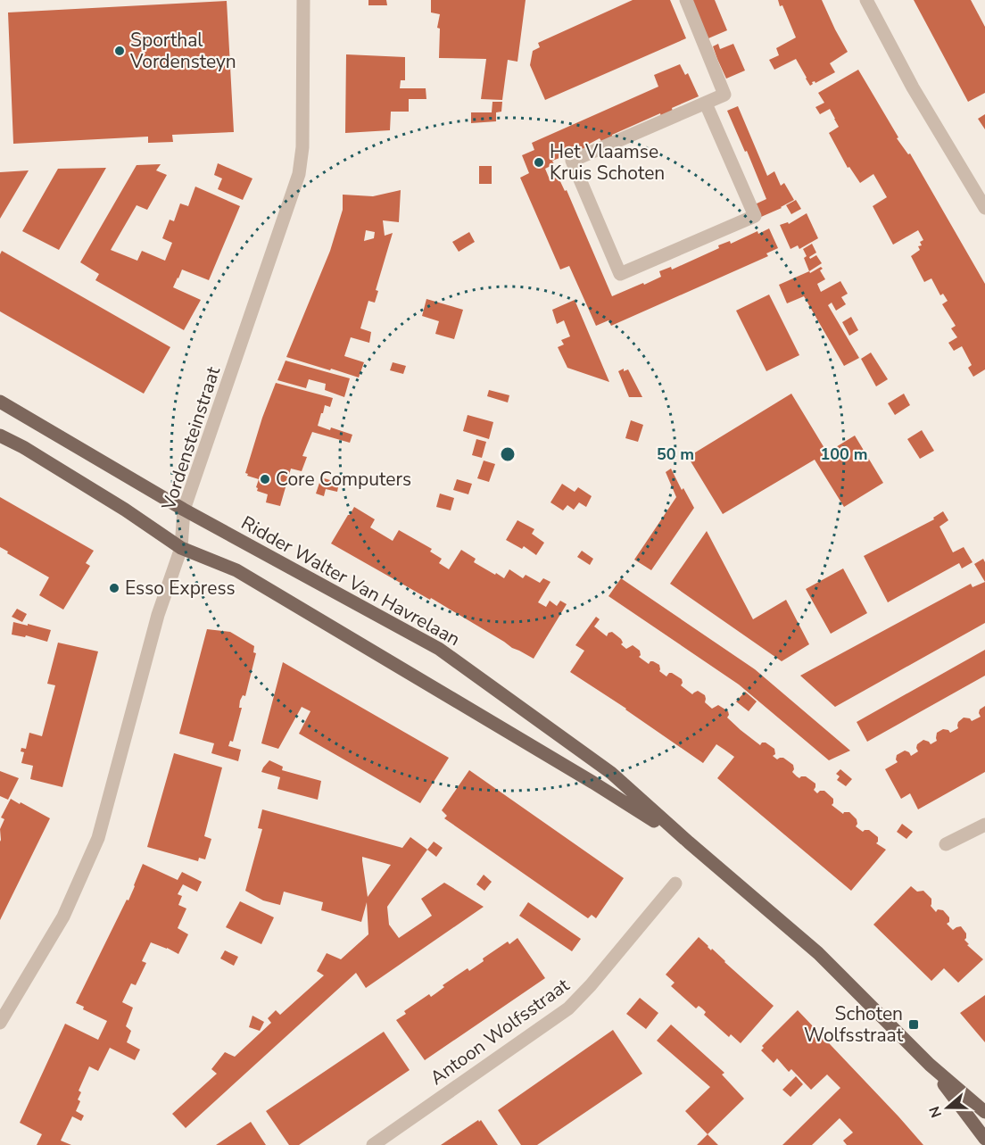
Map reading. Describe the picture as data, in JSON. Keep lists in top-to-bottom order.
{
  "streets": {
    "main road": ["Ridder Walter Van Havrelaan"],
    "street": ["Vordensteinstraat", "Antoon Wolfsstraat"]
  },
  "crossings": [
    ["Vordensteinstraat", "Ridder Walter Van Havrelaan"]
  ],
  "places": {
    "other": [
      "Sporthal Vordensteyn",
      "Het Vlaamse Kruis Schoten",
      "Core Computers",
      "Esso Express"
    ],
    "transit": ["Schoten Wolfsstraat"]
  },
  "north": "left",
  "rings": ["50 m", "100 m"]
}
